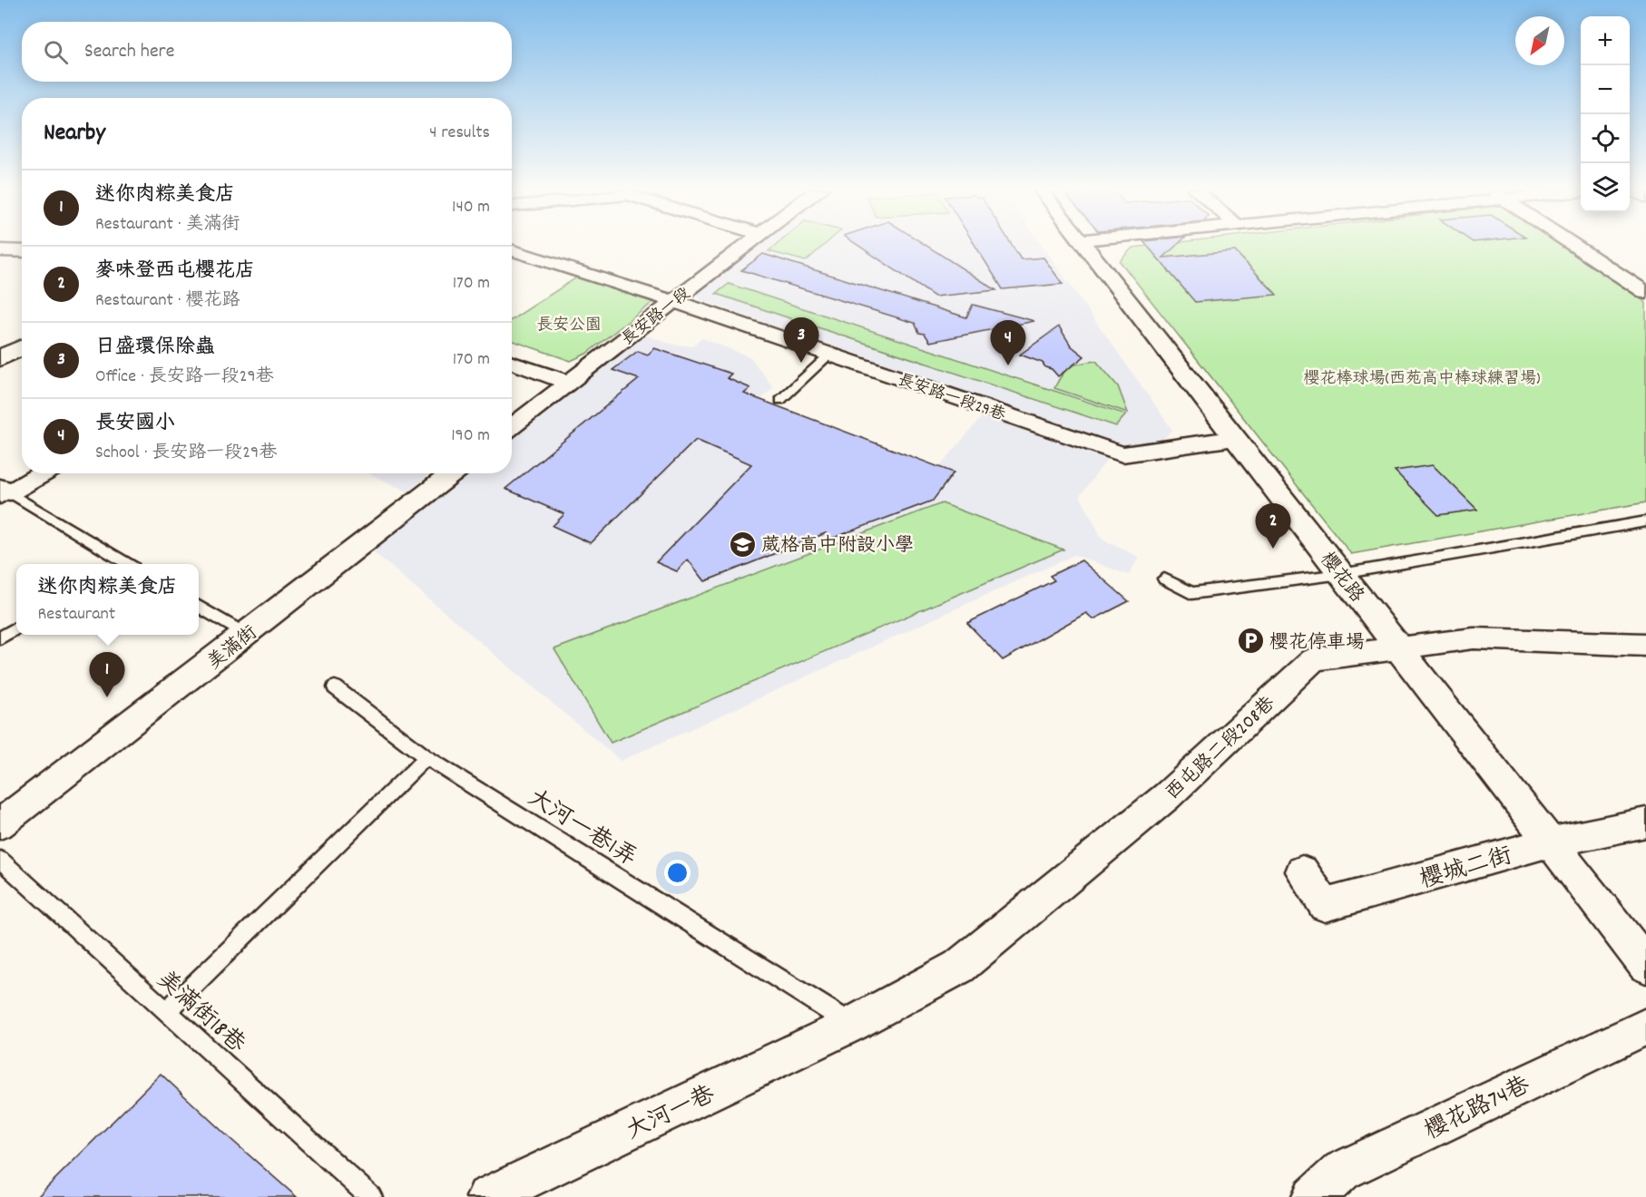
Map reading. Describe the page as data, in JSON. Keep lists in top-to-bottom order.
{
  "streets": {
    "street": [
      "長安路一段",
      "長安路一段29巷",
      "櫻花路",
      "美滿街",
      "西屯路二段208巷",
      "櫻城二街",
      "櫻花路74巷",
      "大河一巷"
    ],
    "lane": ["大河一巷1弄", "美滿街18巷"]
  },
  "crossings": [
    ["長安路一段", "長安路一段29巷"],
    ["長安路一段29巷", "櫻花路"],
    ["櫻花路", "西屯路二段208巷"],
    ["櫻花路", "櫻城二街"],
    ["西屯路二段208巷", "大河一巷1弄"],
    ["西屯路二段208巷", "大河一巷"],
    ["大河一巷1弄", "大河一巷"]
  ],
  "parks": ["長安公園", "櫻花棒球場(西苑高中棒球練習場)"],
  "places": {
    "school or university": ["葳格高中附設小學"],
    "parking": ["櫻花停車場"]
  },
  "north": "bottom left",
  "page": {
    "map_buttons": ["+", "−"],
    "search": "Search here",
    "heading": ["Nearby", "4 results"],
    "list": [
      {
        "mark": "1",
        "name": "迷你肉粽美食店",
        "note": "Restaurant · 美滿街",
        "value": "140 m"
      },
      {
        "mark": "2",
        "name": "麥味登西屯櫻花店",
        "note": "Restaurant · 櫻花路",
        "value": "170 m"
      },
      {
        "mark": "3",
        "name": "日盛環保除蟲",
        "note": "Office · 長安路一段29巷",
        "value": "170 m"
      },
      {
        "mark": "4",
        "name": "長安國小",
        "note": "School · 長安路一段29巷",
        "value": "190 m"
      }
    ],
    "pins": [
      "3",
      "4",
      "2",
      "1"
    ],
    "popup": ["迷你肉粽美食店", "Restaurant"]
  }
}
